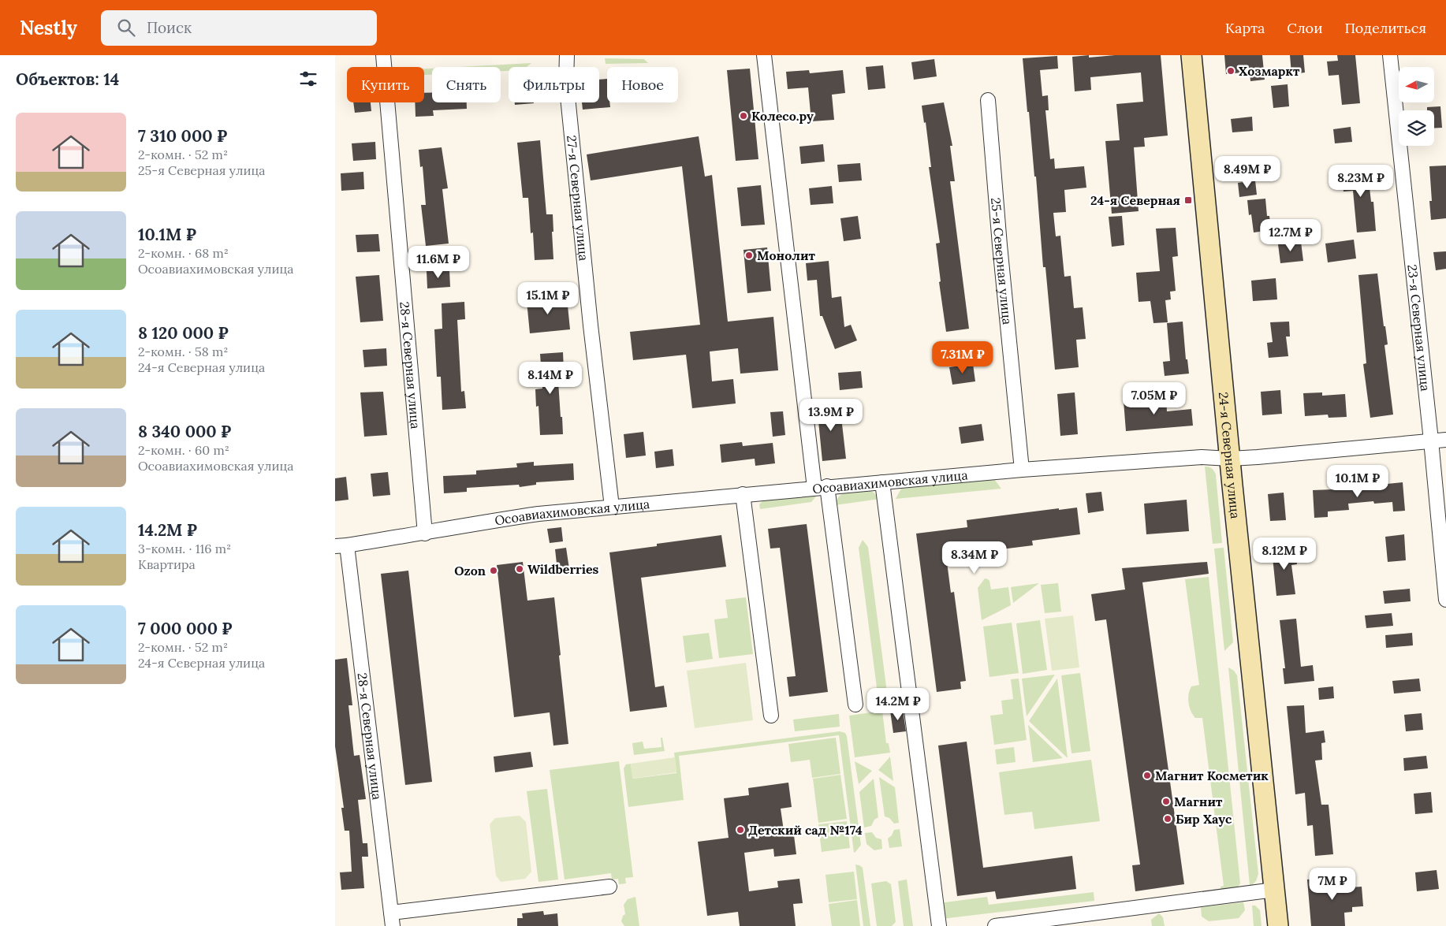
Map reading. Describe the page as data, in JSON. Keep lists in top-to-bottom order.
{
  "streets": {
    "main road": ["24-я Северная улица"],
    "street": [
      "27-я Северная улица",
      "25-я Северная улица",
      "23-я Северная улица",
      "28-я Северная улица",
      "Осоавиахимовская улица"
    ]
  },
  "crossings": [
    ["27-я Северная улица", "Осоавиахимовская улица"],
    ["25-я Северная улица", "Осоавиахимовская улица"],
    ["23-я Северная улица", "Осоавиахимовская улица"],
    ["28-я Северная улица", "Осоавиахимовская улица"],
    ["24-я Северная улица", "Осоавиахимовская улица"]
  ],
  "places": {
    "other": [
      "Хозмаркт",
      "Колесо.ру",
      "Монолит",
      "Wildberries",
      "Ozon",
      "Магнит Косметик",
      "Магнит",
      "Бир Хаус",
      "Детский сад №174"
    ],
    "transit": ["24-я Северная"]
  },
  "north": "left",
  "page": {
    "header": "Nestly",
    "search": "Поиск",
    "nav": ["Карта", "Слои", "Поделиться"],
    "heading": "Объектов: 14",
    "chip": [
      "Купить",
      "Снять",
      "Фильтры",
      "Новое"
    ],
    "list": [
      {
        "name": "7 310 000 ₽",
        "note": "2-комн. · 52 m² · 25-я Северная улица"
      },
      {
        "name": "10.1M ₽",
        "note": "2-комн. · 68 m² · Осоавиахимовская улица"
      },
      {
        "name": "8 120 000 ₽",
        "note": "2-комн. · 58 m² · 24-я Северная улица"
      },
      {
        "name": "8 340 000 ₽",
        "note": "2-комн. · 60 m² · Осоавиахимовская улица"
      },
      {
        "name": "14.2M ₽",
        "note": "3-комн. · 116 m² · Квартира"
      },
      {
        "name": "7 000 000 ₽",
        "note": "2-комн. · 52 m² · 24-я Северная улица"
      }
    ],
    "price": [
      "8.49M ₽",
      "8.23M ₽",
      "12.7M ₽",
      "11.6M ₽",
      "15.1M ₽",
      "7.31M ₽",
      "8.14M ₽",
      "7.05M ₽",
      "13.9M ₽",
      "10.1M ₽",
      "8.12M ₽",
      "8.34M ₽",
      "14.2M ₽",
      "7M ₽"
    ]
  }
}
